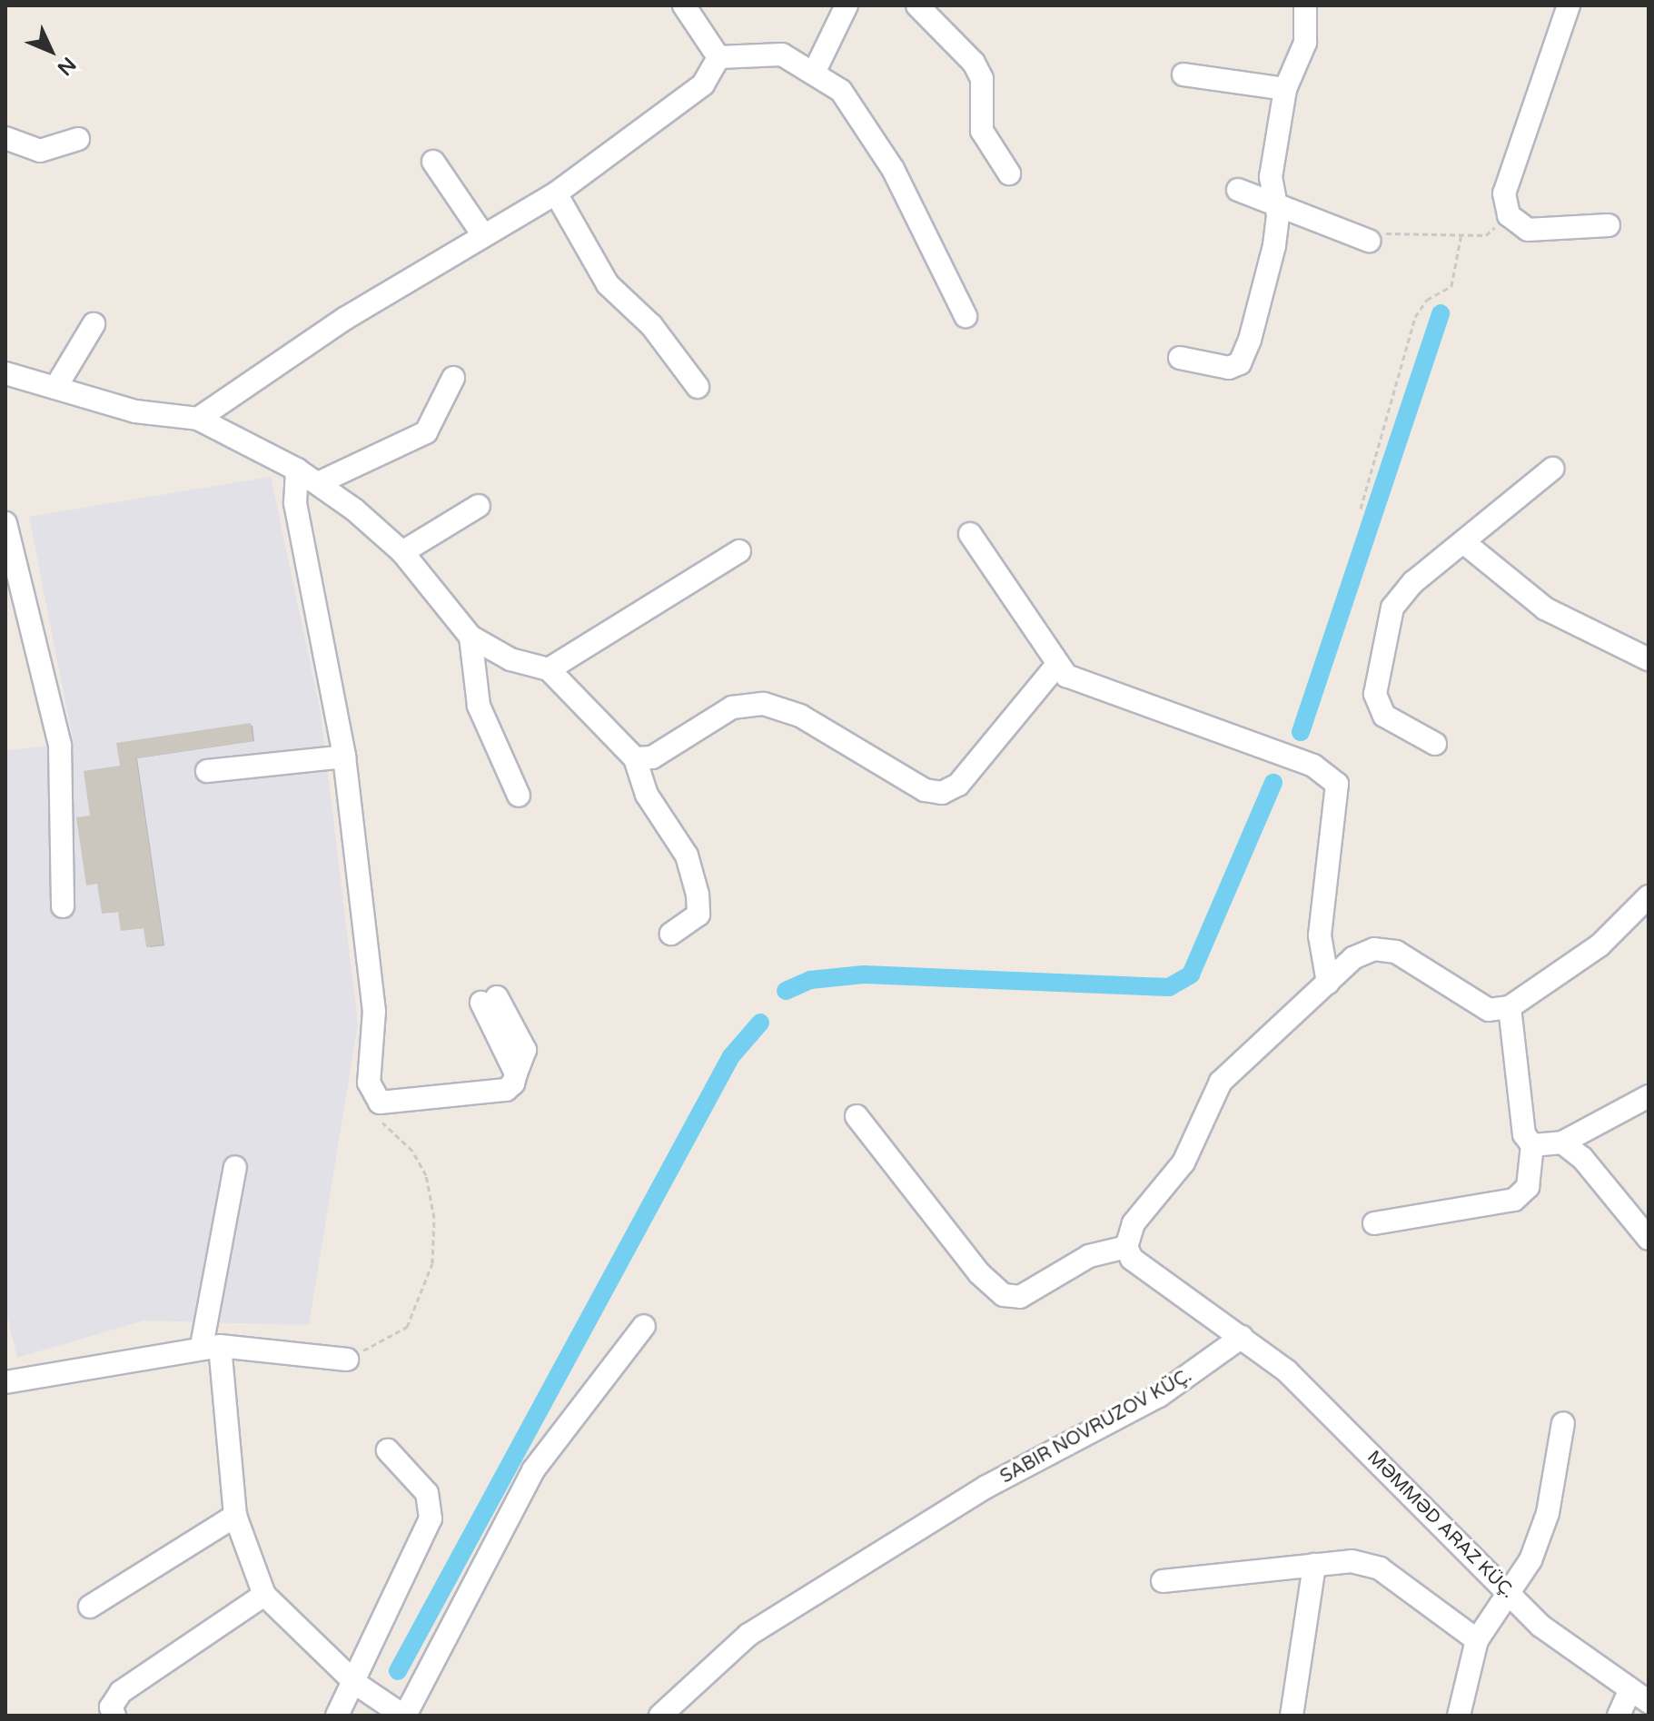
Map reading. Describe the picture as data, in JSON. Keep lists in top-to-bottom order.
{
  "streets": {
    "street": ["SABIR NOVRUZOV KÜÇ.", "MƏMMƏD ARAZ KÜÇ."]
  },
  "crossings": [
    ["SABIR NOVRUZOV KÜÇ.", "MƏMMƏD ARAZ KÜÇ."]
  ],
  "north": "bottom right"
}
